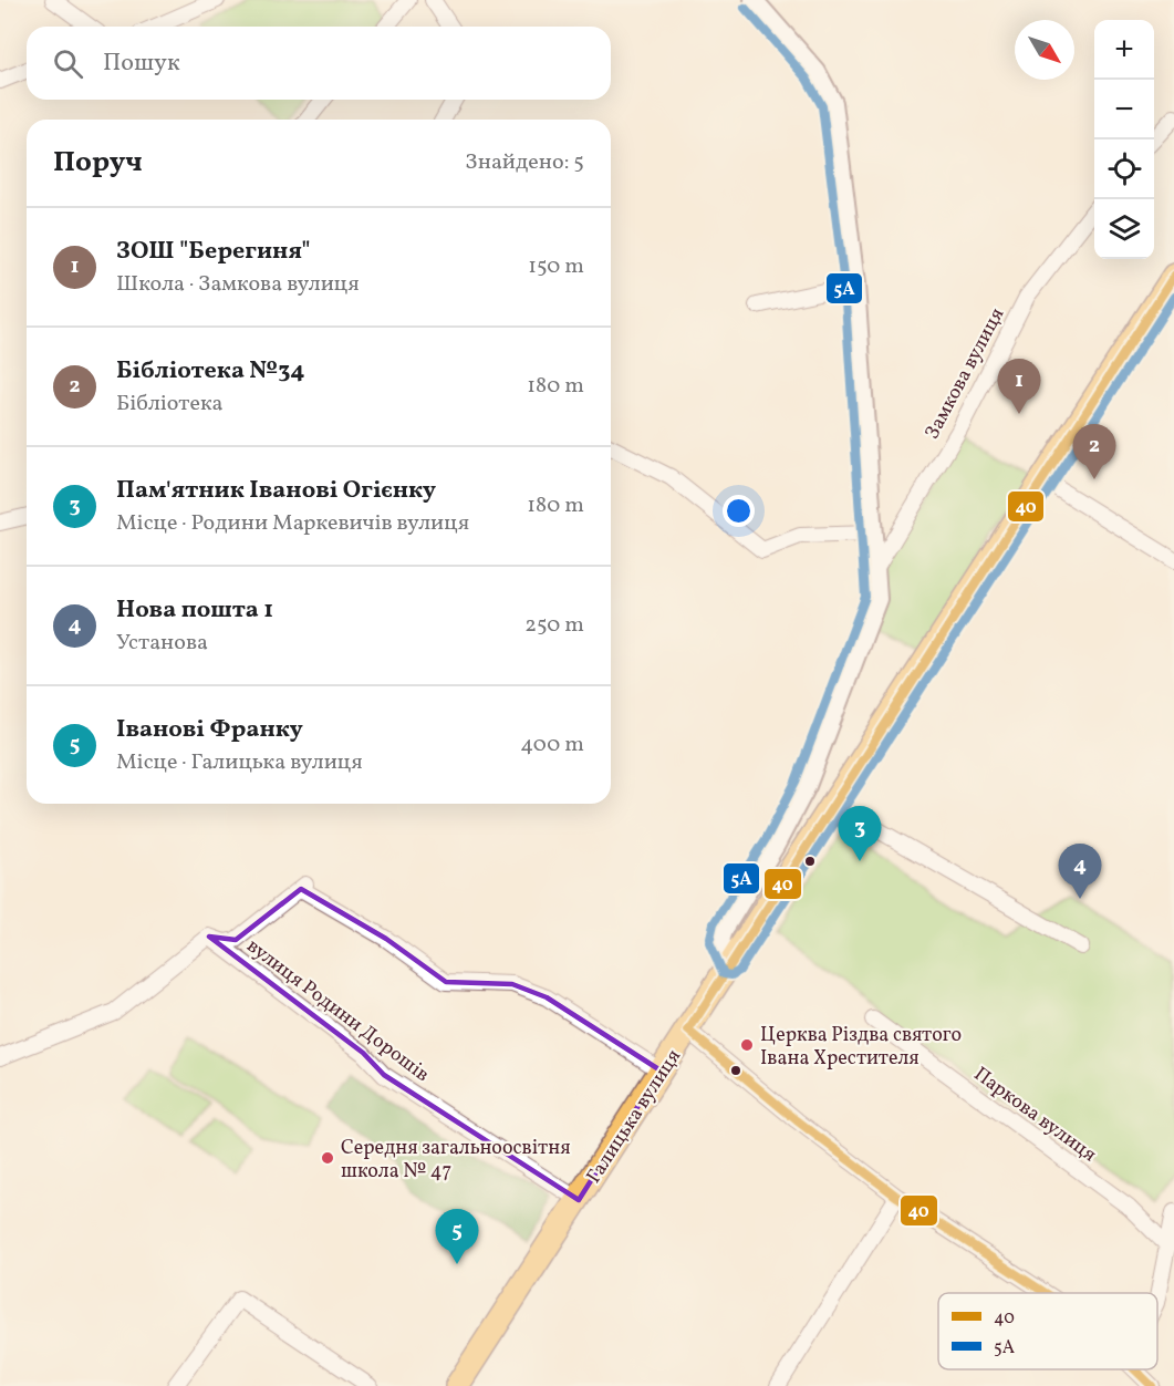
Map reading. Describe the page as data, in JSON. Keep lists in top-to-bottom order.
{
  "streets": {
    "main road": ["Галицька вулиця"],
    "street": ["Замкова вулиця", "вулиця Родини Дорошів", "Паркова вулиця"]
  },
  "crossings": [
    ["вулиця Родини Дорошів", "Галицька вулиця"]
  ],
  "places": ["Церква Різдва святого Івана Хрестителя", "Середня загальноосвітня школа № 47"],
  "lines": ["transit line 5А", "transit line 40"],
  "legend": ["40", "5А"],
  "north": "bottom right",
  "page": {
    "map_buttons": ["+", "−"],
    "search": "Пошук",
    "heading": ["Поруч", "Знайдено: 5"],
    "list": [
      {
        "mark": "1",
        "name": "ЗОШ \"Берегиня\"",
        "note": "Школа · Замкова вулиця",
        "value": "150 m"
      },
      {
        "mark": "2",
        "name": "Бібліотека №34",
        "note": "Бібліотека",
        "value": "180 m"
      },
      {
        "mark": "3",
        "name": "Пам'ятник Іванові Огієнку",
        "note": "Місце · Родини Маркевичів вулиця",
        "value": "180 m"
      },
      {
        "mark": "4",
        "name": "Нова пошта 1",
        "note": "Установа",
        "value": "250 m"
      },
      {
        "mark": "5",
        "name": "Іванові Франку",
        "note": "Місце · Галицька вулиця",
        "value": "400 m"
      }
    ],
    "pins": [
      "1",
      "2",
      "3",
      "4",
      "5"
    ]
  }
}
